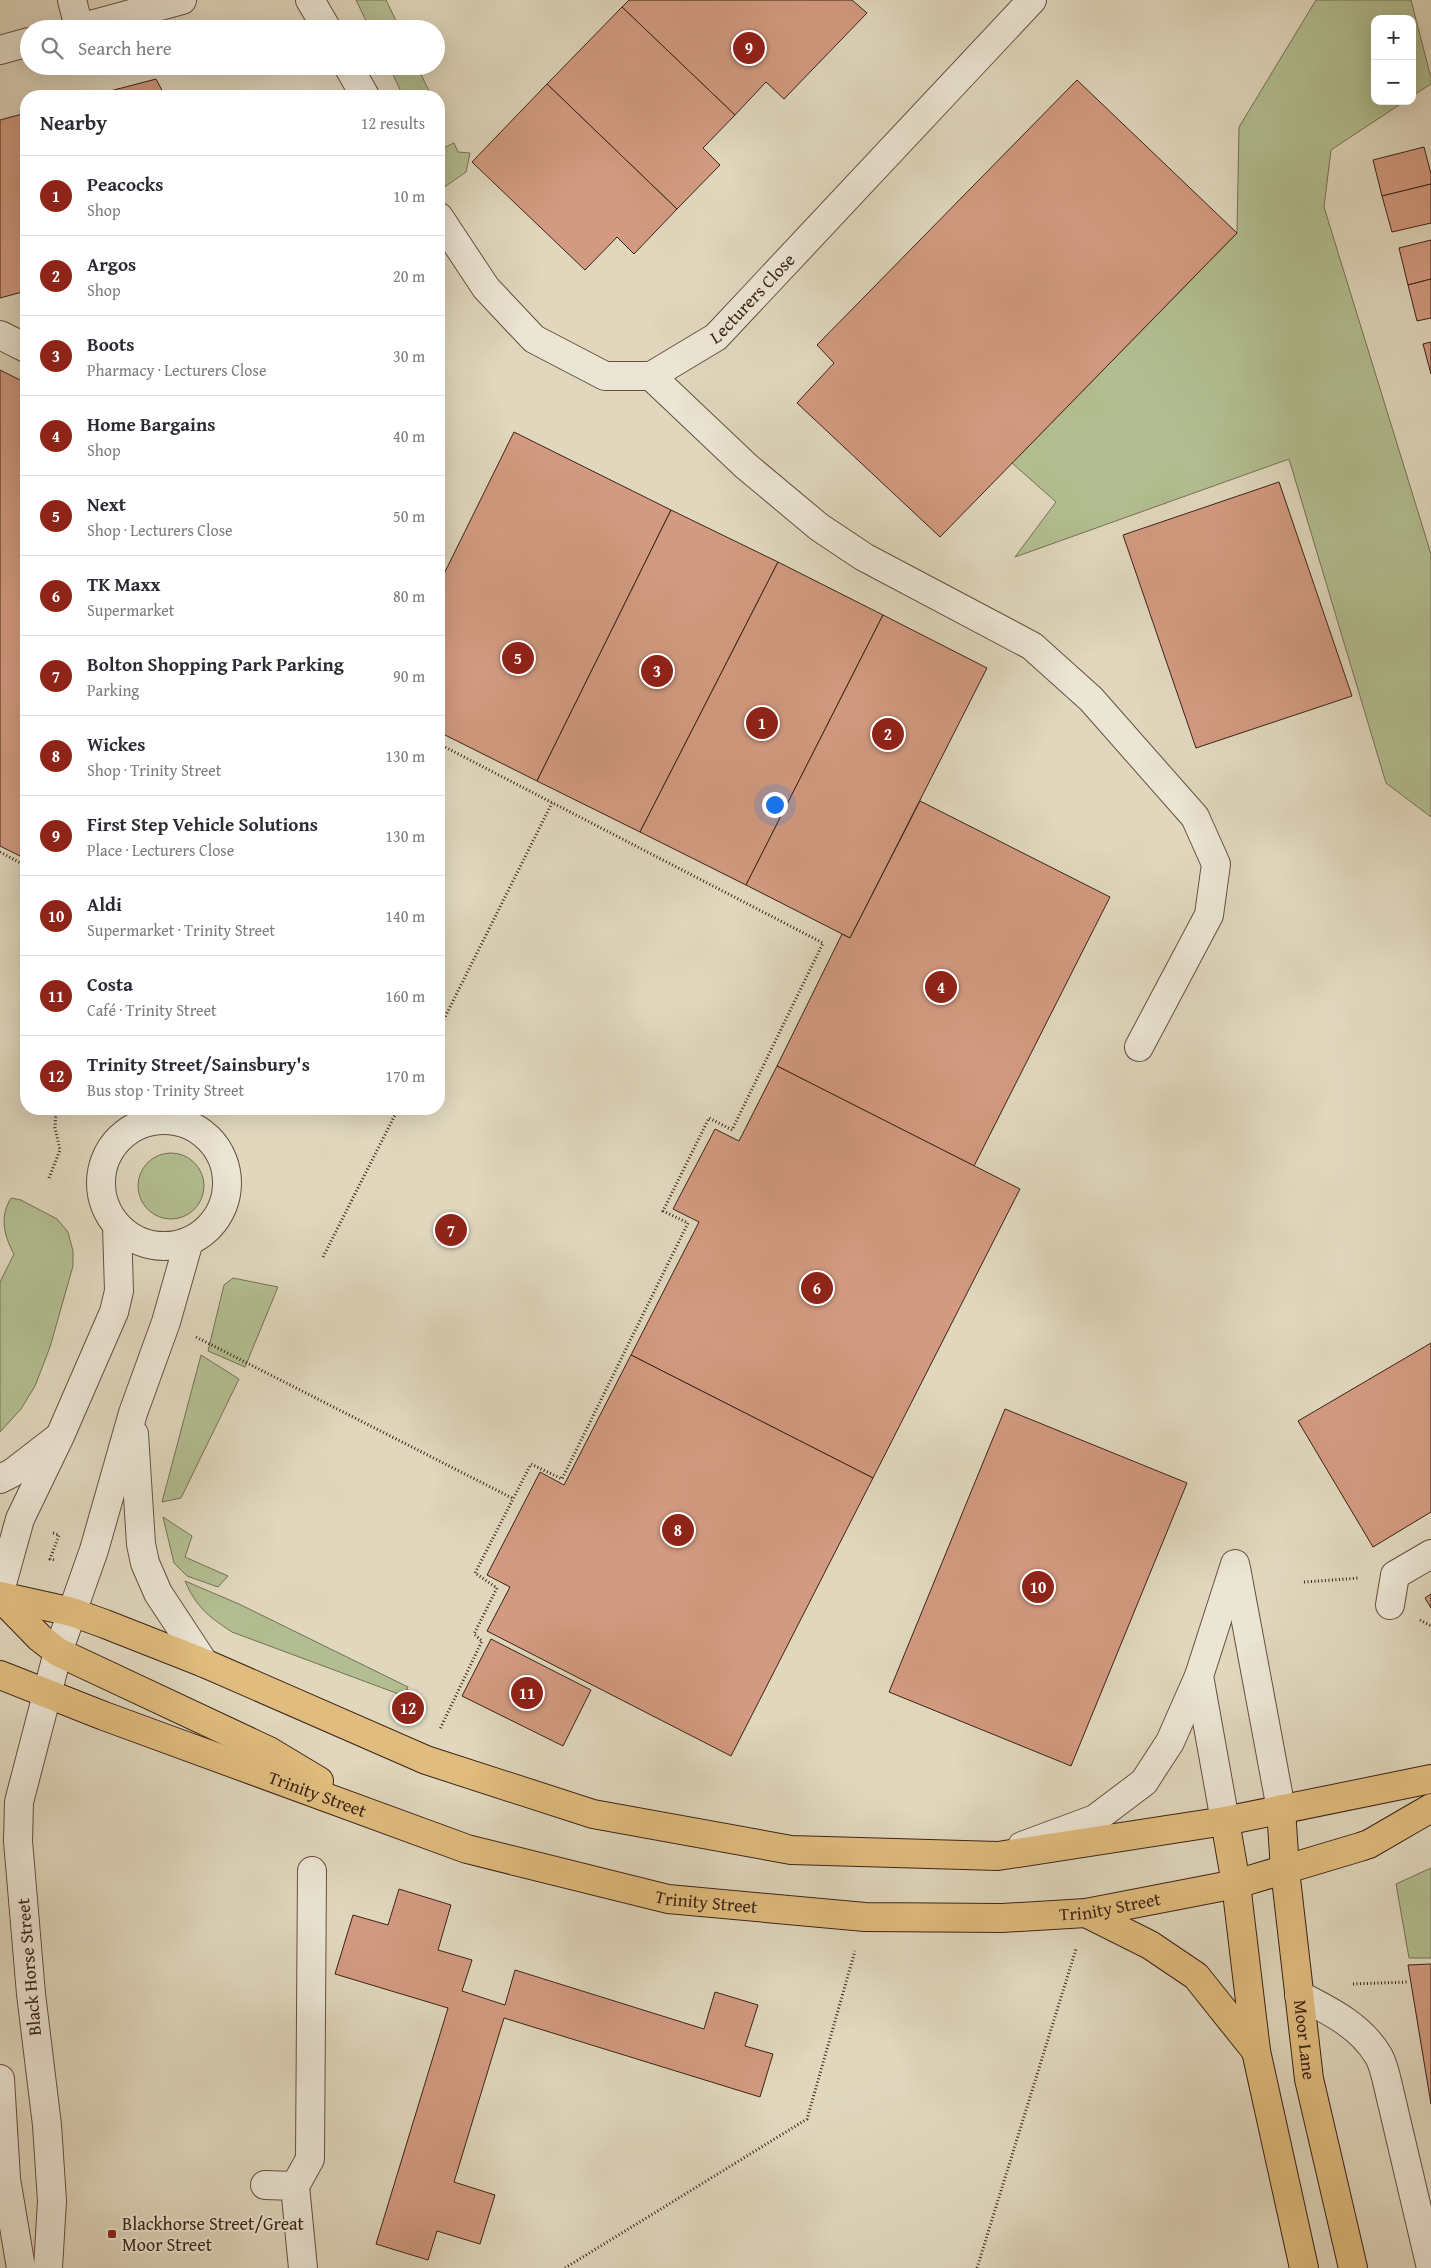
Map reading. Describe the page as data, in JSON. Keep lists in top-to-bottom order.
{
  "streets": {
    "main road": ["Trinity Street", "Moor Lane"],
    "street": ["Lecturers Close", "Black Horse Street"]
  },
  "crossings": [
    ["Trinity Street", "Black Horse Street"],
    ["Trinity Street", "Moor Lane"]
  ],
  "places": {
    "transit": ["Blackhorse Street/Great Moor Street"]
  },
  "page": {
    "map_buttons": ["+", "−"],
    "search": "Search here",
    "pins": [
      "9",
      "5",
      "3",
      "1",
      "2",
      "4",
      "7",
      "6",
      "8",
      "10",
      "11",
      "12"
    ],
    "heading": ["Nearby", "12 results"],
    "list": [
      {
        "mark": "1",
        "name": "Peacocks",
        "note": "Shop",
        "value": "10 m"
      },
      {
        "mark": "2",
        "name": "Argos",
        "note": "Shop",
        "value": "20 m"
      },
      {
        "mark": "3",
        "name": "Boots",
        "note": "Pharmacy · Lecturers Close",
        "value": "30 m"
      },
      {
        "mark": "4",
        "name": "Home Bargains",
        "note": "Shop",
        "value": "40 m"
      },
      {
        "mark": "5",
        "name": "Next",
        "note": "Shop · Lecturers Close",
        "value": "50 m"
      },
      {
        "mark": "6",
        "name": "TK Maxx",
        "note": "Supermarket",
        "value": "80 m"
      },
      {
        "mark": "7",
        "name": "Bolton Shopping Park Parking",
        "note": "Parking",
        "value": "90 m"
      },
      {
        "mark": "8",
        "name": "Wickes",
        "note": "Shop · Trinity Street",
        "value": "130 m"
      },
      {
        "mark": "9",
        "name": "First Step Vehicle Solutions",
        "note": "Place · Lecturers Close",
        "value": "130 m"
      },
      {
        "mark": "10",
        "name": "Aldi",
        "note": "Supermarket · Trinity Street",
        "value": "140 m"
      },
      {
        "mark": "11",
        "name": "Costa",
        "note": "Café · Trinity Street",
        "value": "160 m"
      },
      {
        "mark": "12",
        "name": "Trinity Street/Sainsbury's",
        "note": "Bus stop · Trinity Street",
        "value": "170 m"
      }
    ]
  }
}
